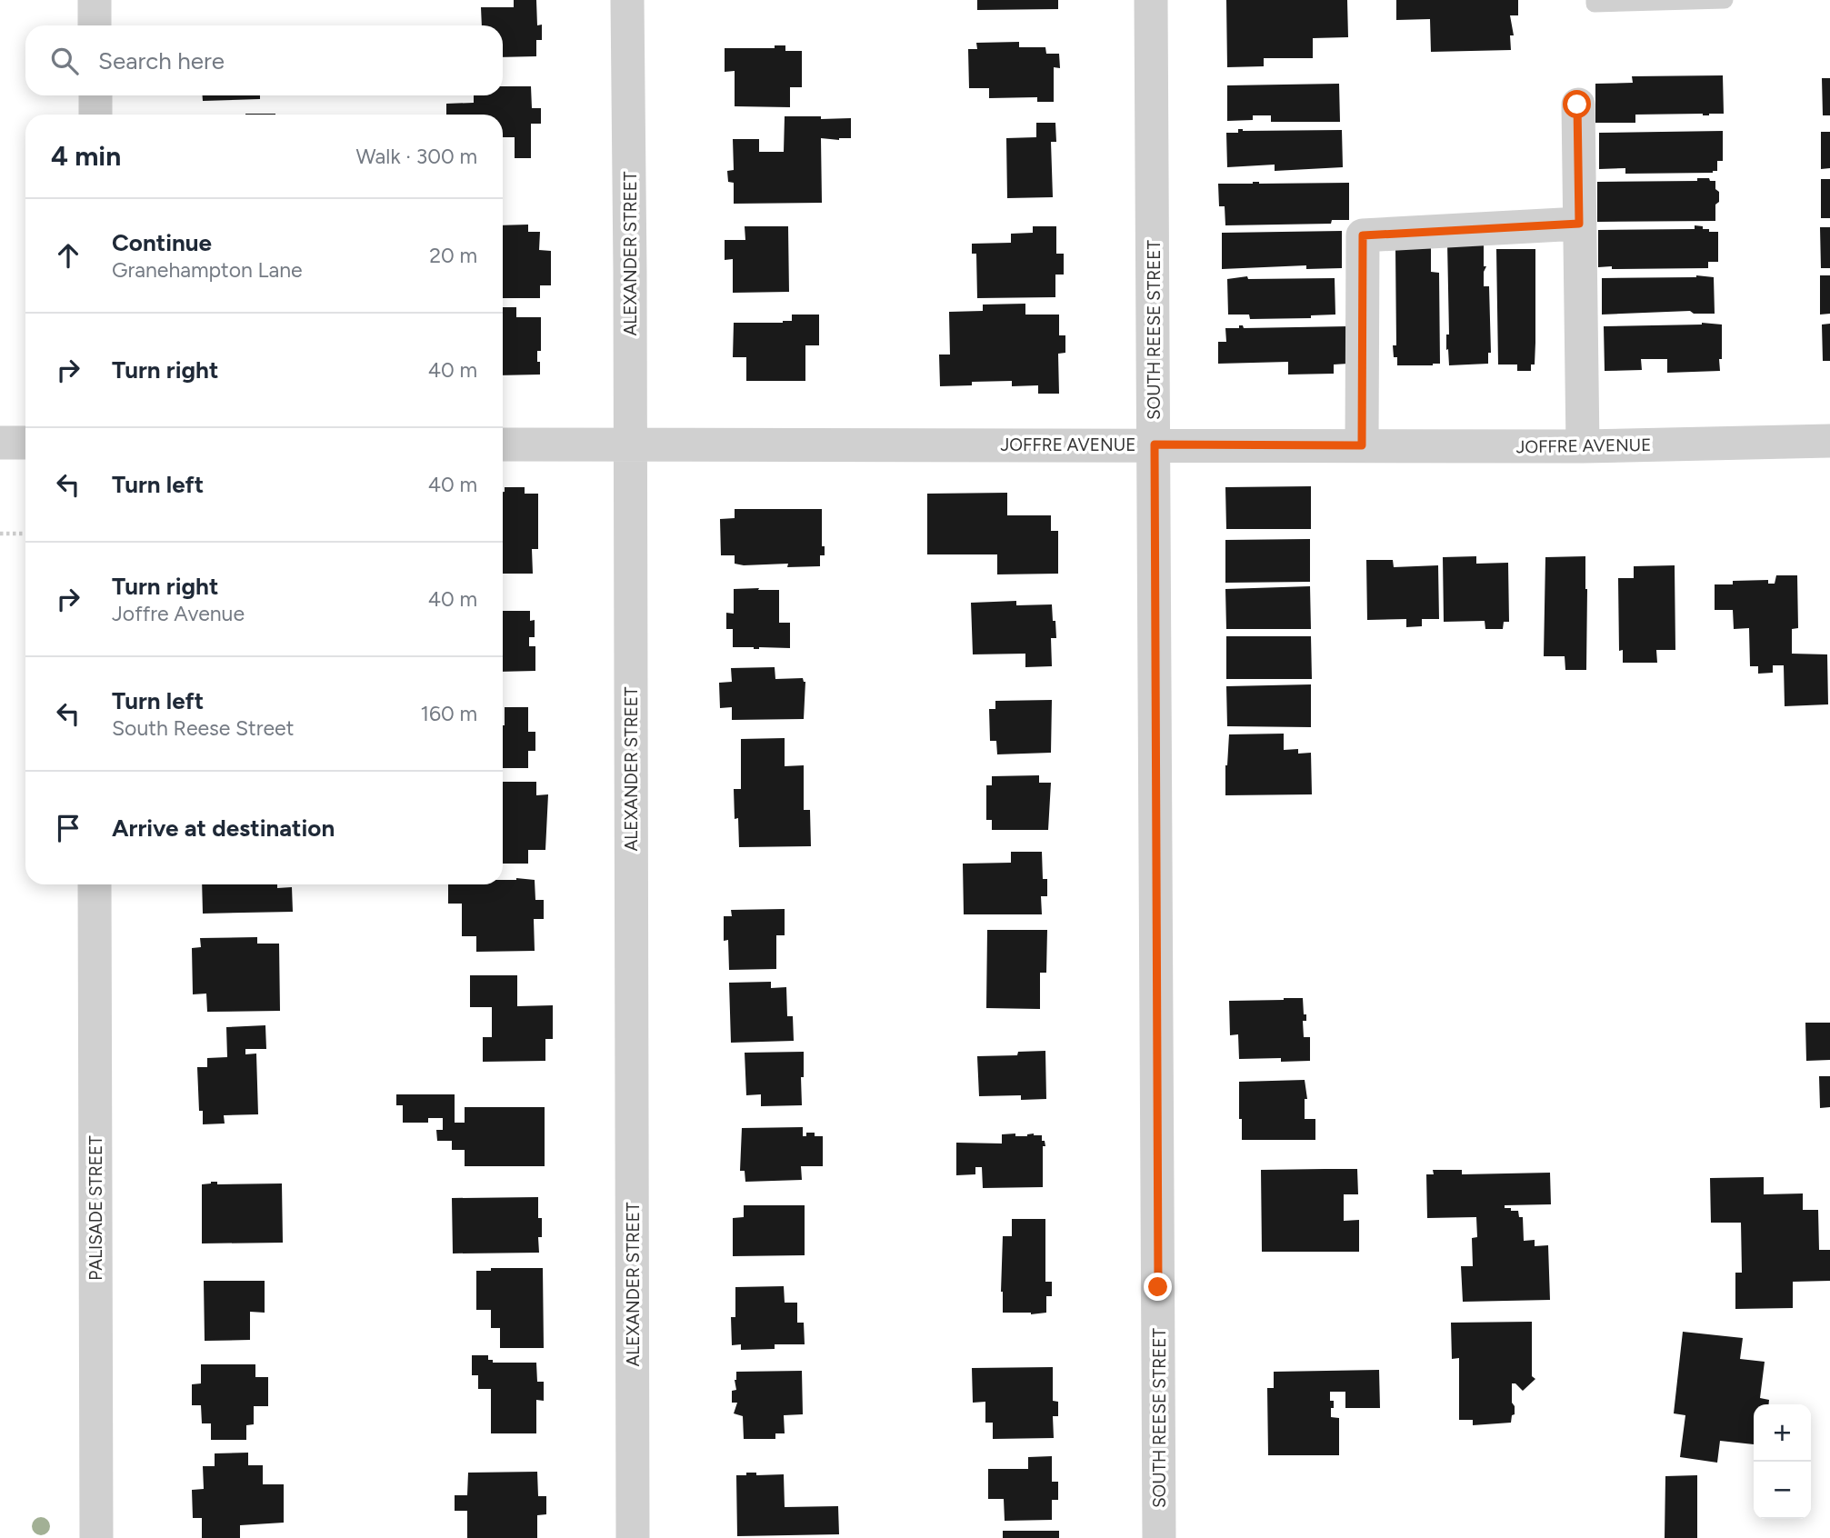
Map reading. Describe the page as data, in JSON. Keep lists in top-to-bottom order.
{
  "streets": {
    "street": [
      "ALEXANDER STREET",
      "SOUTH REESE STREET",
      "JOFFRE AVENUE",
      "PALISADE STREET"
    ]
  },
  "crossings": [
    ["ALEXANDER STREET", "JOFFRE AVENUE"],
    ["SOUTH REESE STREET", "JOFFRE AVENUE"]
  ],
  "page": {
    "search": "Search here",
    "heading": ["4 min", "Walk · 300 m"],
    "list": [
      ["Continue", "Granehampton Lane", "20 m"],
      ["Turn right", "40 m"],
      ["Turn left", "40 m"],
      ["Turn right", "Joffre Avenue", "40 m"],
      ["Turn left", "South Reese Street", "160 m"],
      "Arrive at destination"
    ],
    "map_buttons": ["+", "−"]
  }
}
